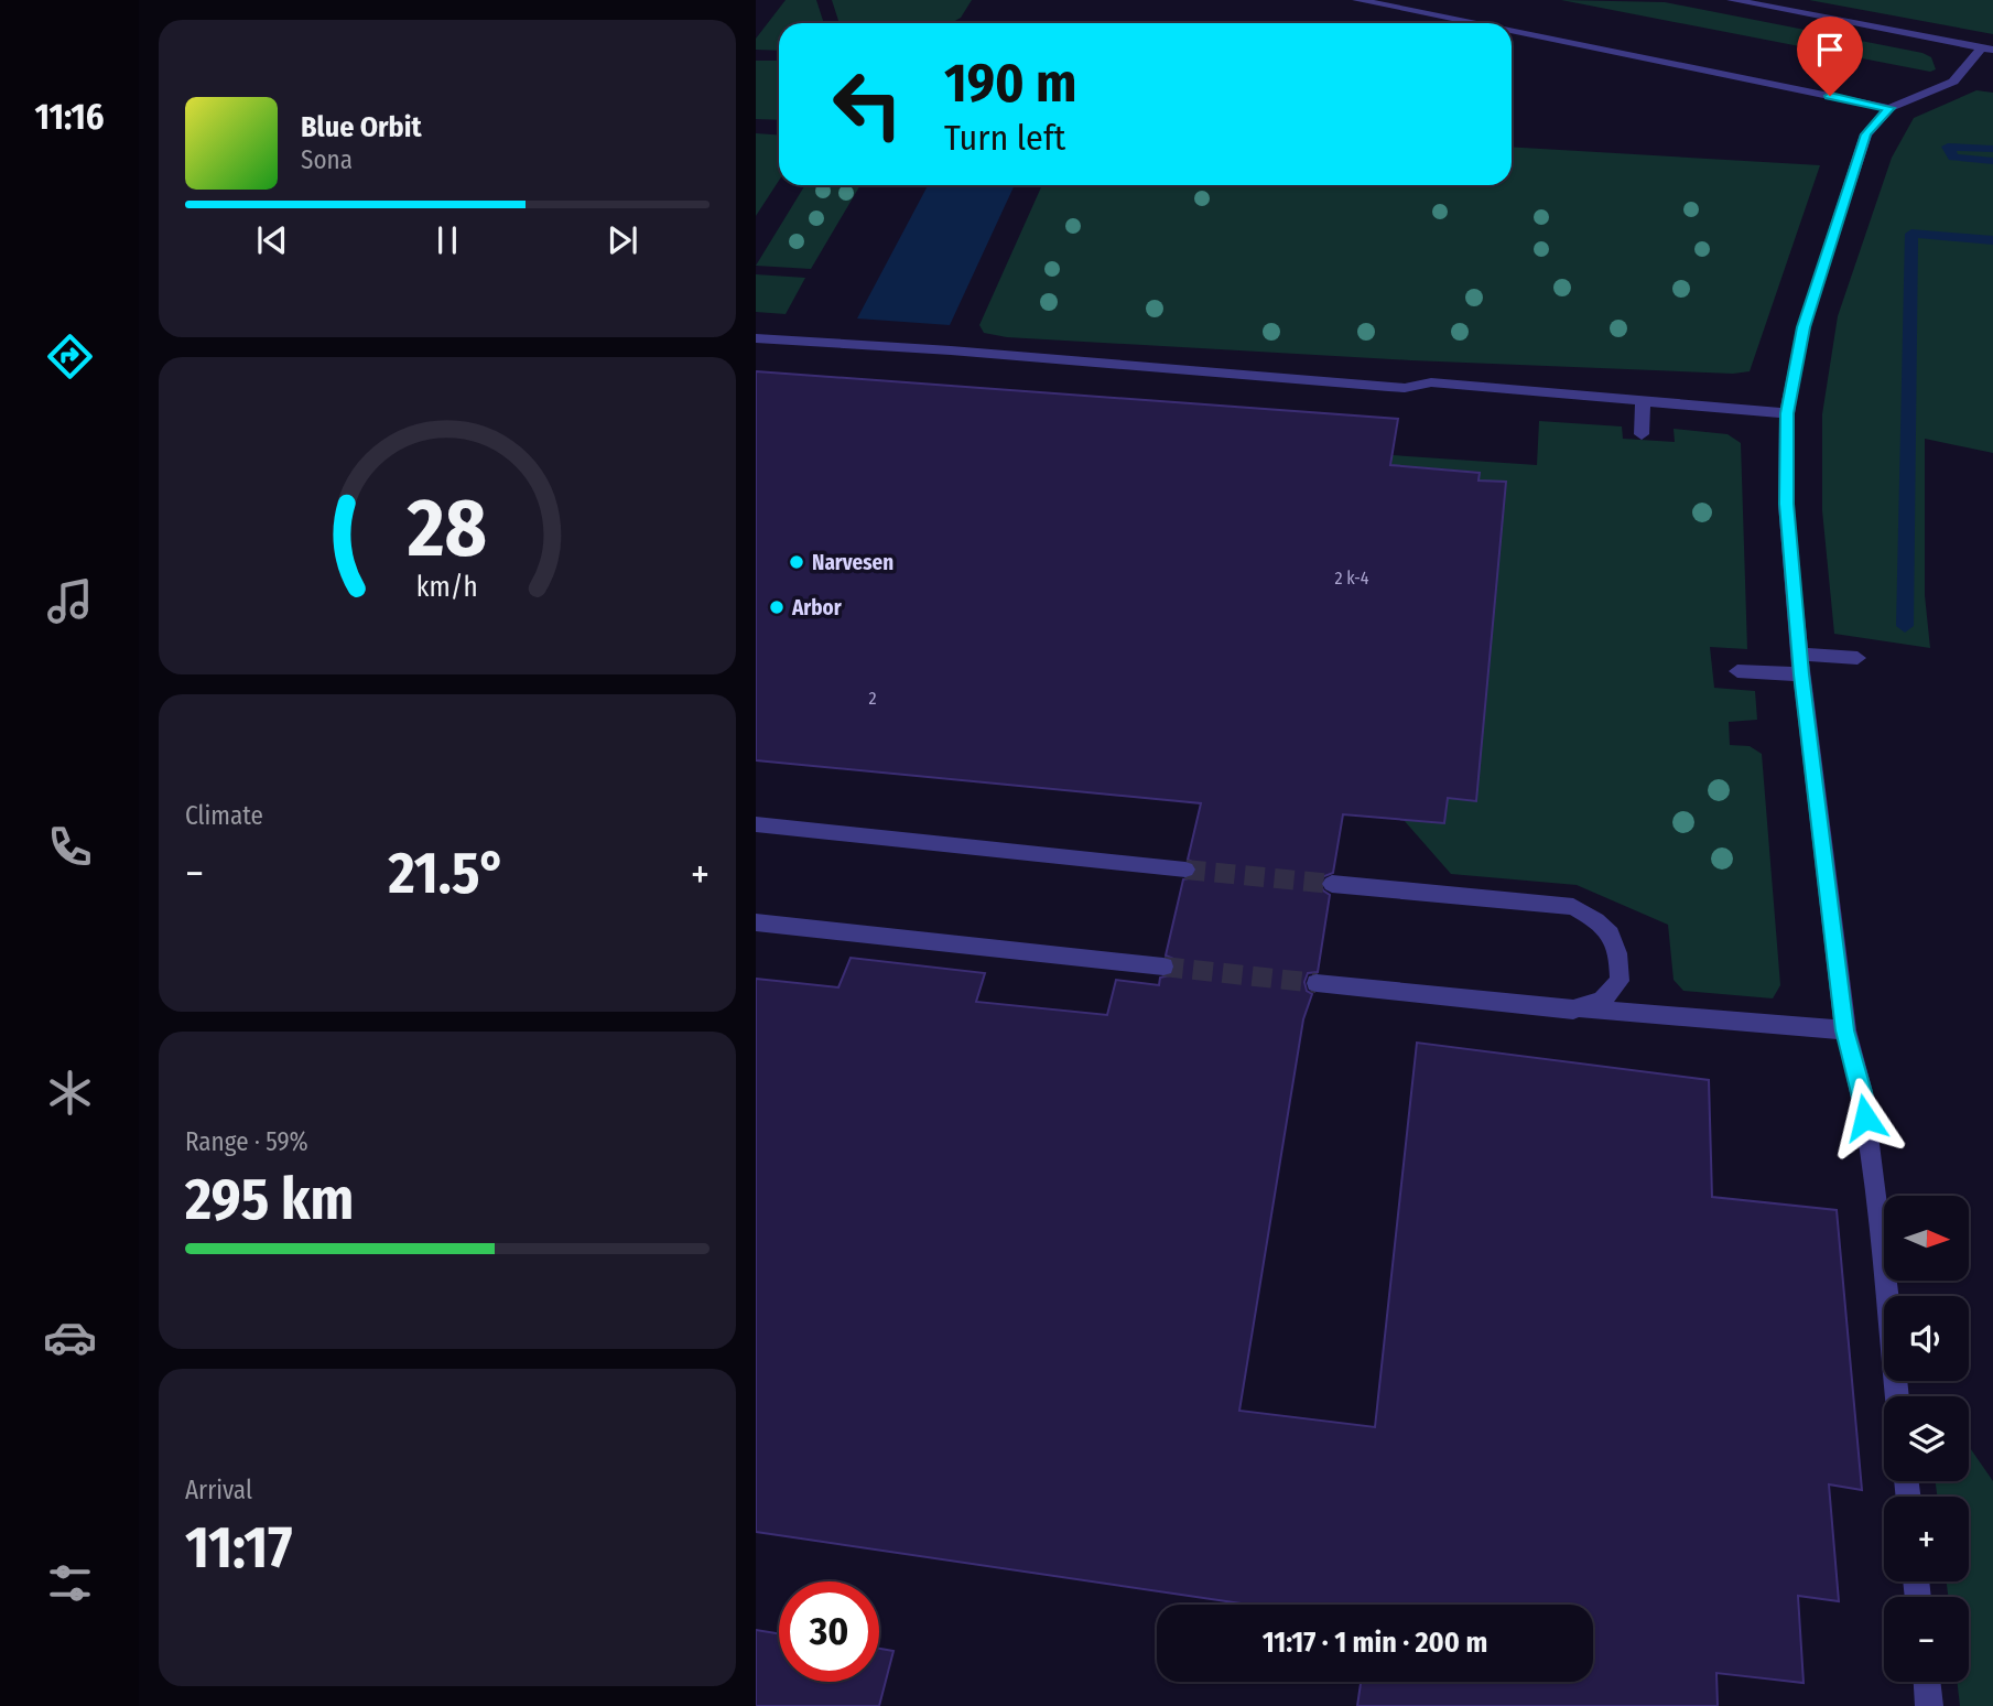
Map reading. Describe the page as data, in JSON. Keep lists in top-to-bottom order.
{
  "places": ["Narvesen", "Arbor"],
  "house_numbers": ["2 k-4", "2"],
  "north": "right",
  "page": {
    "tabs": "11:16",
    "turn": ["190 m", "Turn left"],
    "song": ["Blue Orbit", "Sona"],
    "tile": [
      "Climate",
      ["Range · 59%", "295 km"],
      ["Arrival", "11:17"]
    ],
    "heat": ["−", "21.5°", "+"],
    "map_buttons": ["+", "−"],
    "limit": "30",
    "trip": "11:17 · 1 min · 200 m",
    "gauge": ["28", "km/h"]
  }
}
